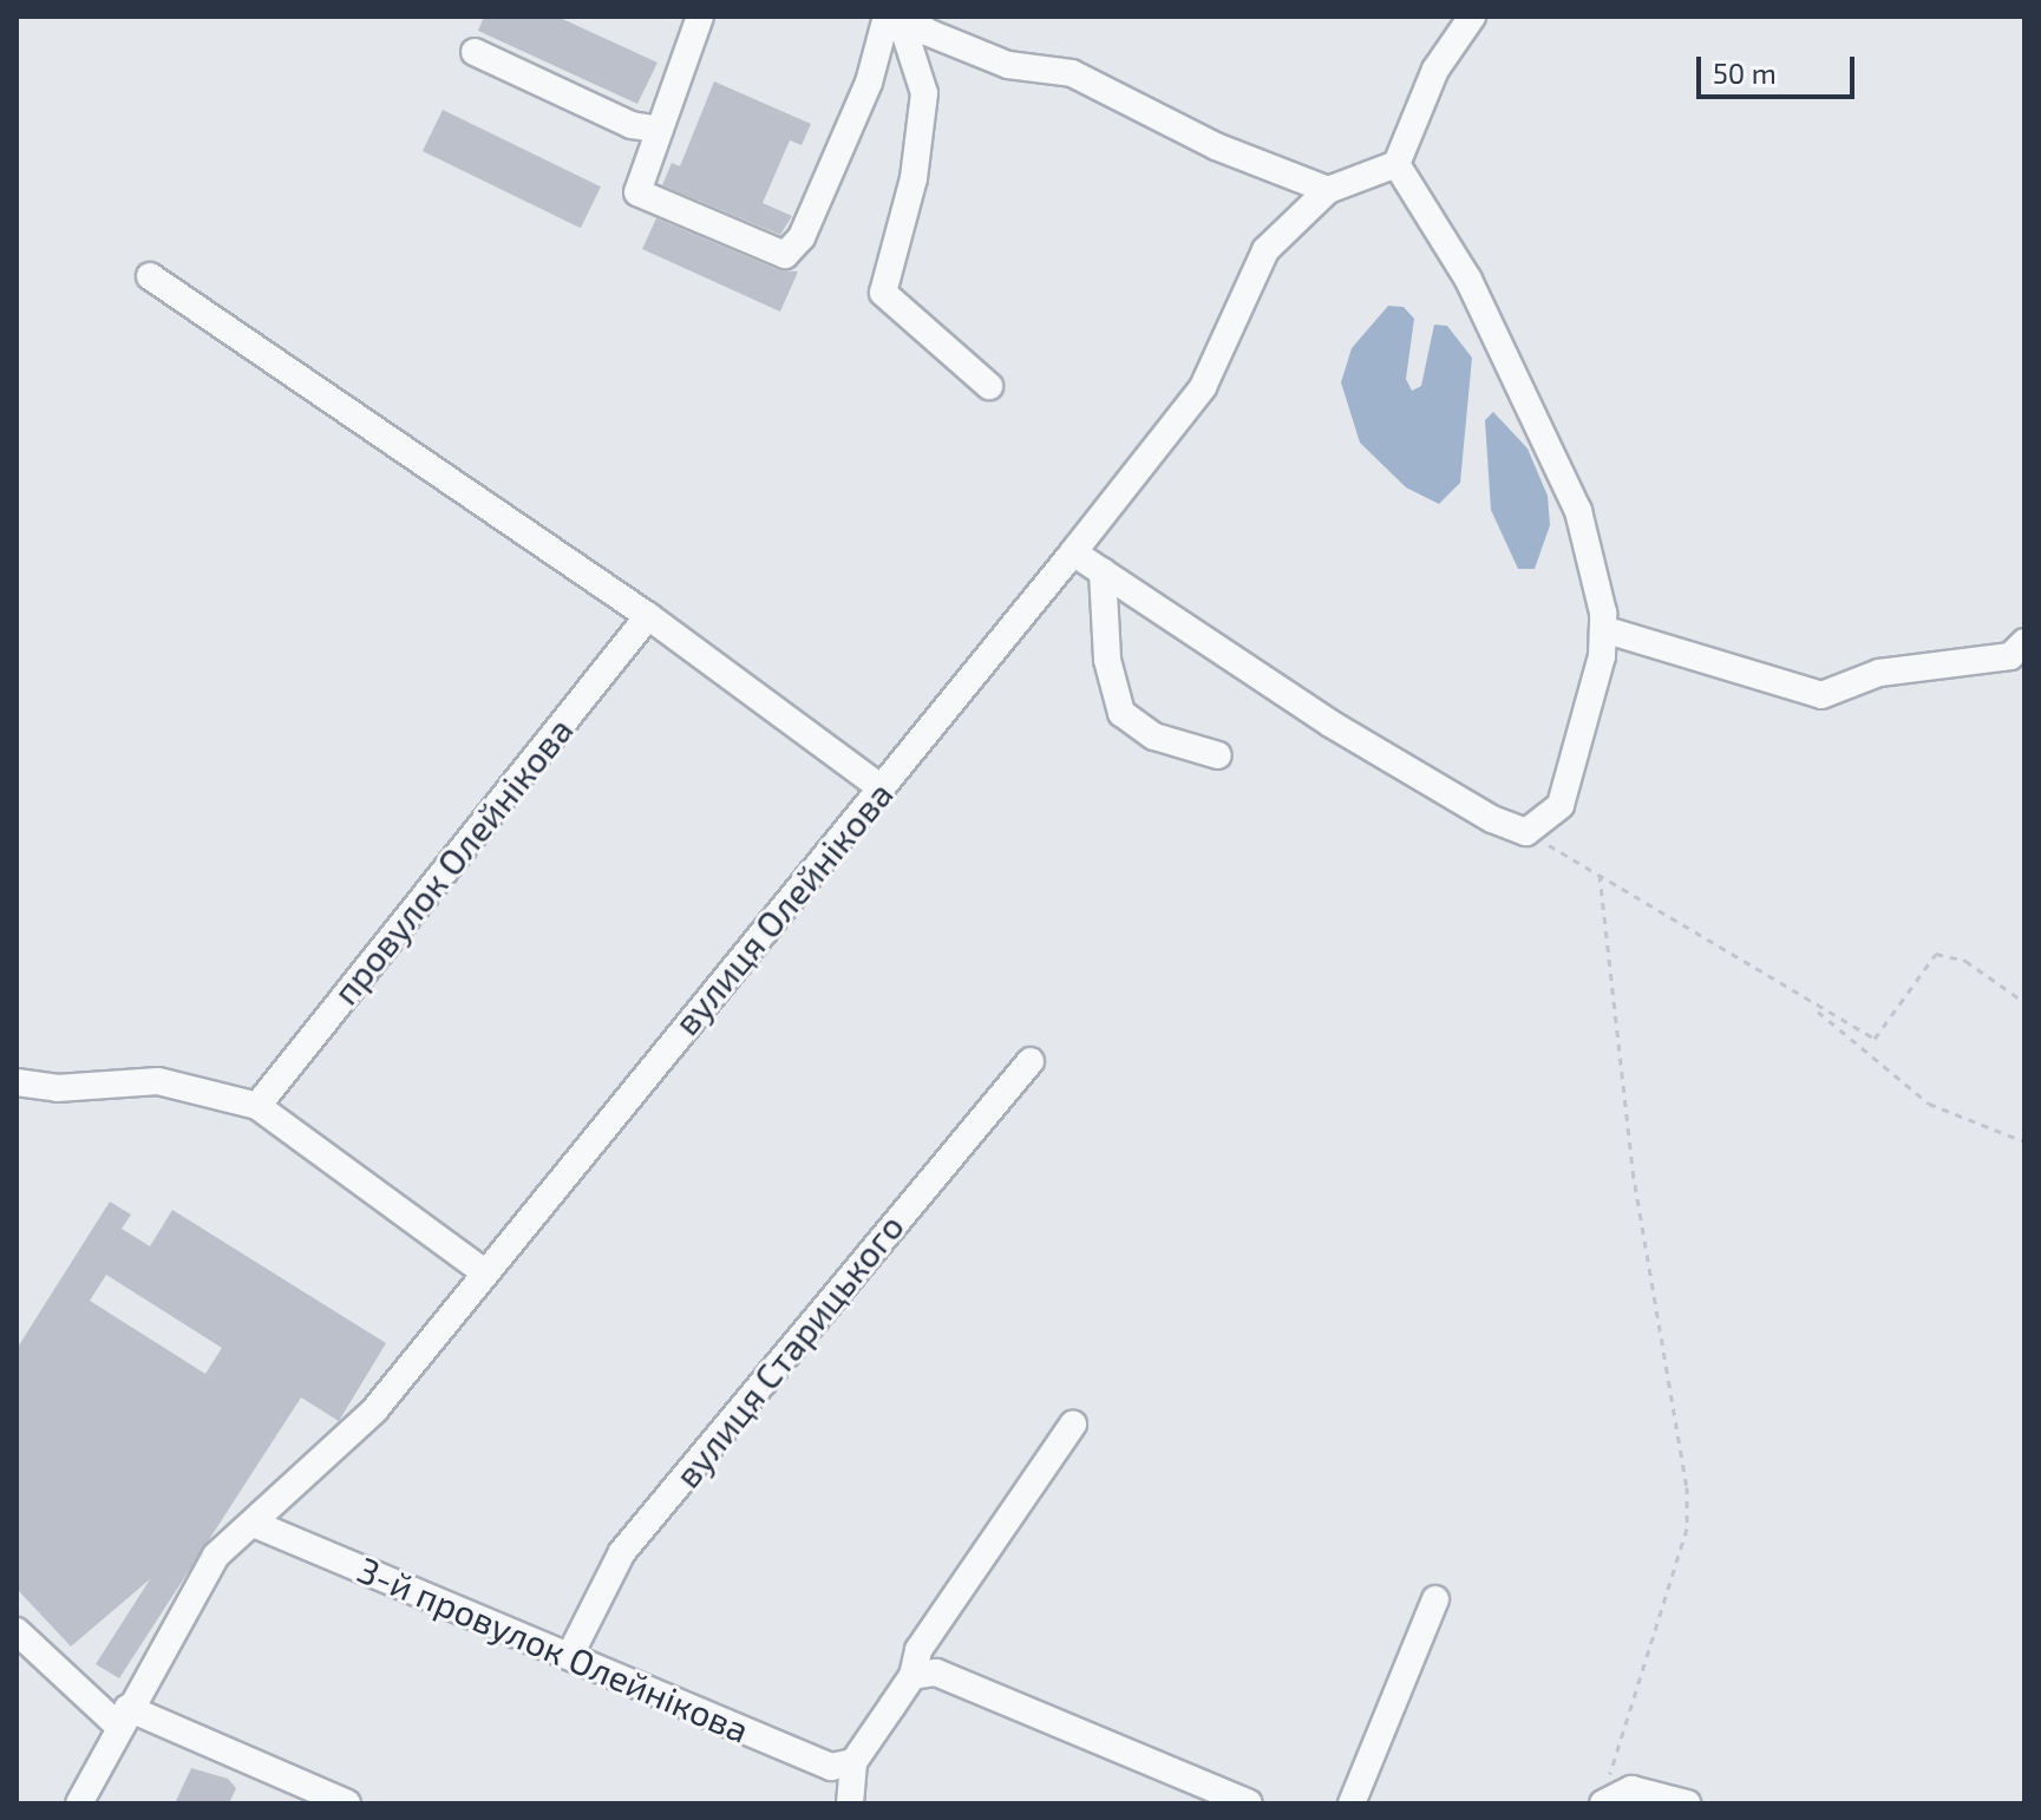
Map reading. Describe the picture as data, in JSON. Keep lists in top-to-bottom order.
{
  "streets": {
    "street": [
      "провулок Олейнікова",
      "вулиця Олейнікова",
      "вулиця Старицького",
      "3-й провулок Олейнікова"
    ]
  },
  "crossings": [
    ["вулиця Олейнікова", "3-й провулок Олейнікова"],
    ["вулиця Старицького", "3-й провулок Олейнікова"]
  ],
  "scale_bar": "50 m"
}
